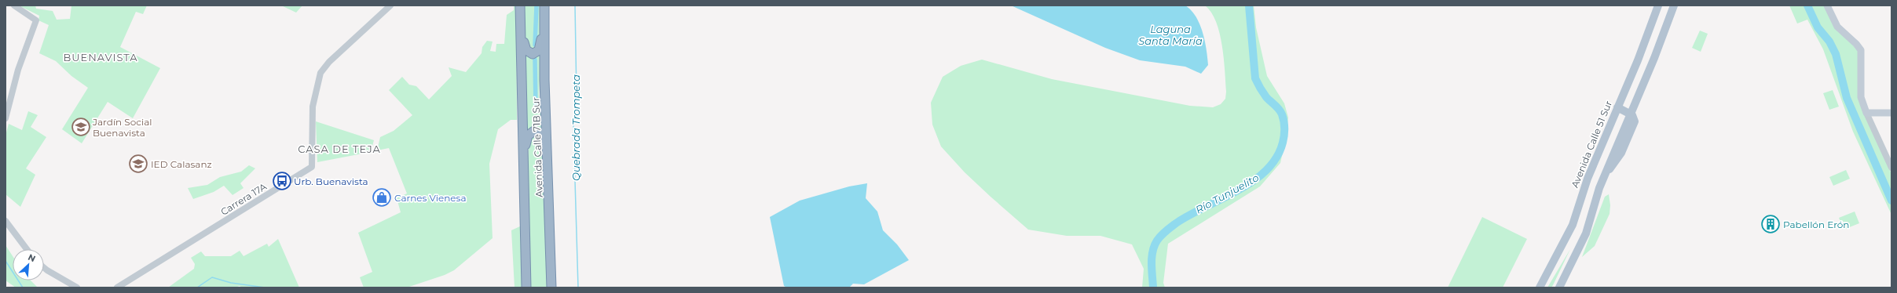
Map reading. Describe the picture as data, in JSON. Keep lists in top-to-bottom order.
{
  "streets": {
    "highway": ["Avenida Calle 71B Sur"],
    "main road": ["Avenida Calle 51 Sur"],
    "street": ["Carrera 17A"]
  },
  "districts": ["BUENAVISTA", "CASA DE TEJA"],
  "water": ["Laguna Santa María", "Quebrada Trompeta", "Río Tunjuelito"],
  "places": {
    "school or university": ["Jardín Social Buenavista", "IED Calasanz"],
    "bus stop": ["Urb. Buenavista"],
    "shop": ["Carnes Vienesa"],
    "building": ["Pabellón Erón"]
  },
  "north": "top right"
}
